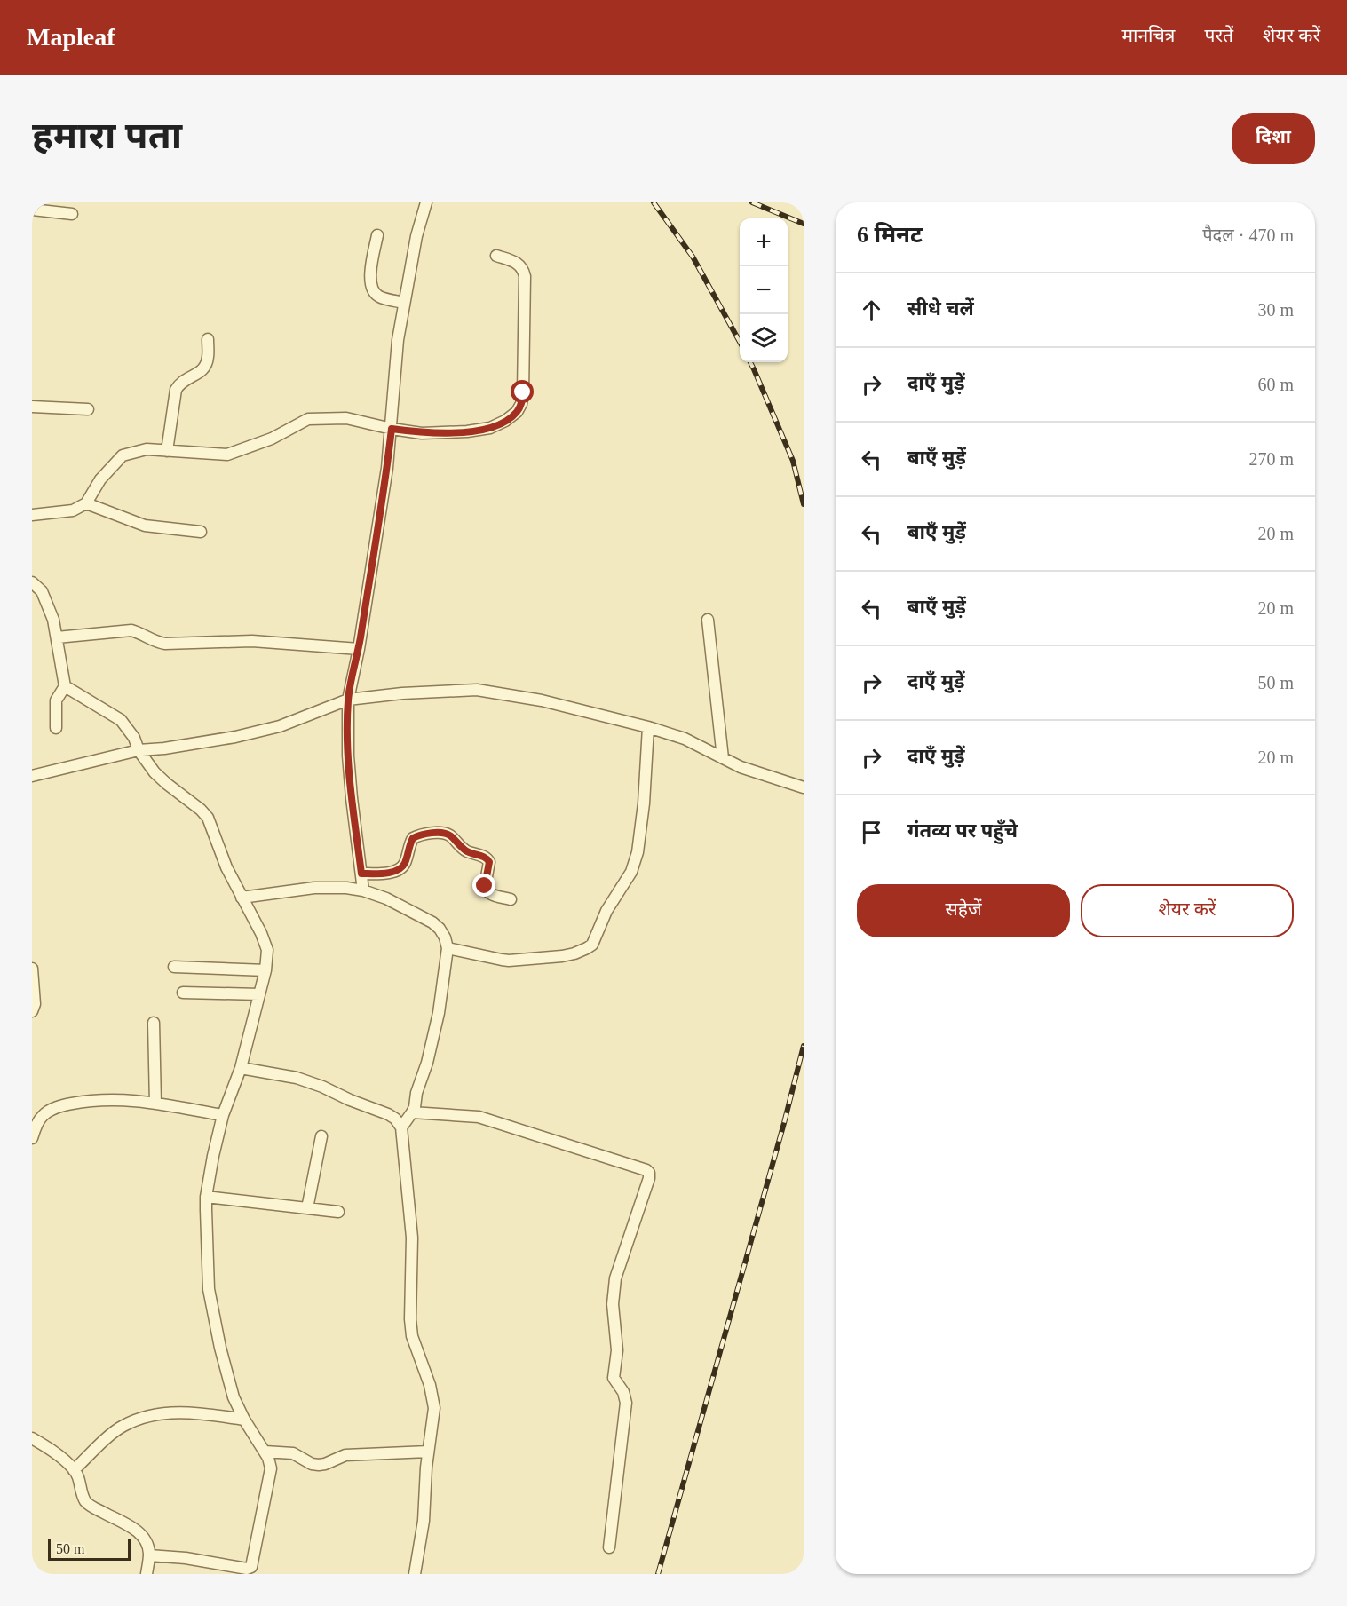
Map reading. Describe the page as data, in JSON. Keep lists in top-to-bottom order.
{
  "scale_bar": "50 m",
  "page": {
    "header": "Mapleaf",
    "nav": ["मानचित्र", "परतें", "शेयर करें"],
    "buttons": [
      "दिशा",
      ["सहेजें", "शेयर करें"]
    ],
    "title": "हमारा पता",
    "heading": ["6 मिनट", "पैदल · 470 m"],
    "map_buttons": ["+", "−"],
    "list": [
      ["सीधे चलें", "30 m"],
      ["दाएँ मुड़ें", "60 m"],
      ["बाएँ मुड़ें", "270 m"],
      ["बाएँ मुड़ें", "20 m"],
      ["बाएँ मुड़ें", "20 m"],
      ["दाएँ मुड़ें", "50 m"],
      ["दाएँ मुड़ें", "20 m"],
      "गंतव्य पर पहुँचे"
    ],
    "scale": "50 m"
  }
}
